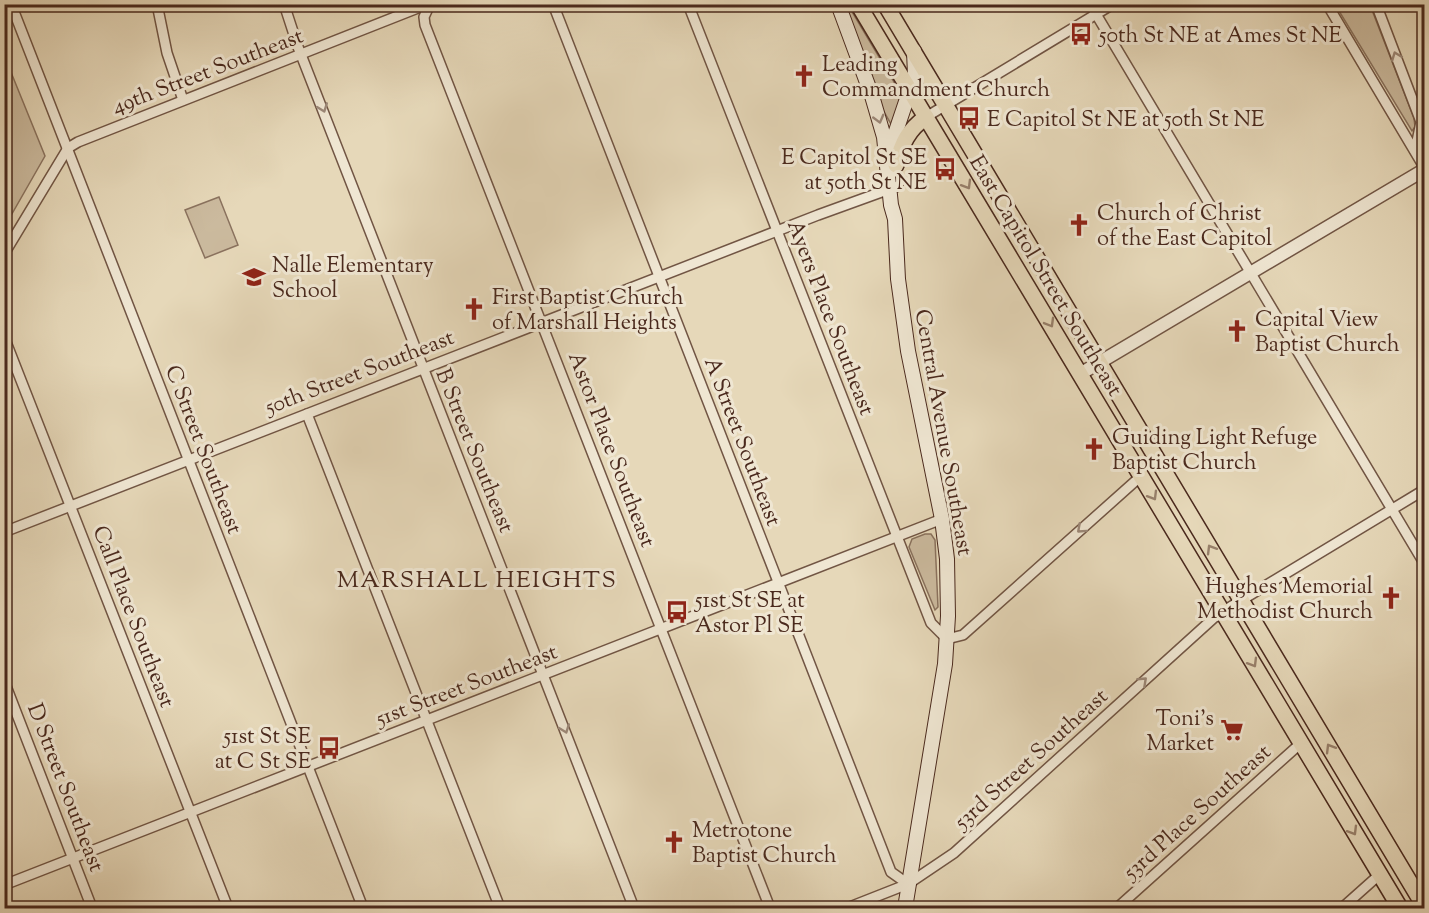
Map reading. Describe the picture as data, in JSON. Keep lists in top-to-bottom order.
{
  "streets": {
    "main road": ["East Capitol Street Southeast", "Central Avenue Southeast"],
    "street": [
      "49th Street Southeast",
      "Ayers Place Southeast",
      "50th Street Southeast",
      "A Street Southeast",
      "C Street Southeast",
      "Astor Place Southeast",
      "B Street Southeast",
      "Call Place Southeast",
      "51st Street Southeast",
      "53rd Street Southeast",
      "D Street Southeast",
      "53rd Place Southeast"
    ]
  },
  "crossings": [
    ["49th Street Southeast", "C Street Southeast"],
    ["49th Street Southeast", "Astor Place Southeast"],
    ["49th Street Southeast", "B Street Southeast"],
    ["East Capitol Street Southeast", "53rd Street Southeast"],
    ["East Capitol Street Southeast", "53rd Place Southeast"],
    ["Ayers Place Southeast", "50th Street Southeast"],
    ["Ayers Place Southeast", "Central Avenue Southeast"],
    ["Ayers Place Southeast", "51st Street Southeast"],
    ["50th Street Southeast", "Central Avenue Southeast"],
    ["50th Street Southeast", "A Street Southeast"],
    ["50th Street Southeast", "C Street Southeast"],
    ["50th Street Southeast", "Astor Place Southeast"],
    ["50th Street Southeast", "B Street Southeast"],
    ["50th Street Southeast", "Call Place Southeast"],
    ["Central Avenue Southeast", "A Street Southeast"],
    ["Central Avenue Southeast", "51st Street Southeast"],
    ["Central Avenue Southeast", "53rd Street Southeast"],
    ["A Street Southeast", "51st Street Southeast"],
    ["A Street Southeast", "53rd Street Southeast"],
    ["C Street Southeast", "51st Street Southeast"],
    ["Astor Place Southeast", "51st Street Southeast"],
    ["B Street Southeast", "51st Street Southeast"],
    ["Call Place Southeast", "51st Street Southeast"],
    ["51st Street Southeast", "D Street Southeast"]
  ],
  "one_way": ["B Street Southeast", "53rd Street Southeast"],
  "districts": ["MARSHALL HEIGHTS"],
  "places": {
    "bus stop": [
      "50th St NE at Ames St NE",
      "E Capitol St NE at 50th St NE",
      "E Capitol St SE at 50th St NE",
      "51st St SE at Astor Pl SE",
      "51st St SE at C St SE"
    ],
    "church": [
      "Leading Commandment Church",
      "Church of Christ of the East Capitol",
      "First Baptist Church of Marshall Heights",
      "Capital View Baptist Church",
      "Guiding Light Refuge Baptist Church",
      "Hughes Memorial Methodist Church",
      "Metrotone Baptist Church"
    ],
    "school or university": ["Nalle Elementary School"],
    "supermarket": ["Toni's Market"]
  }
}
